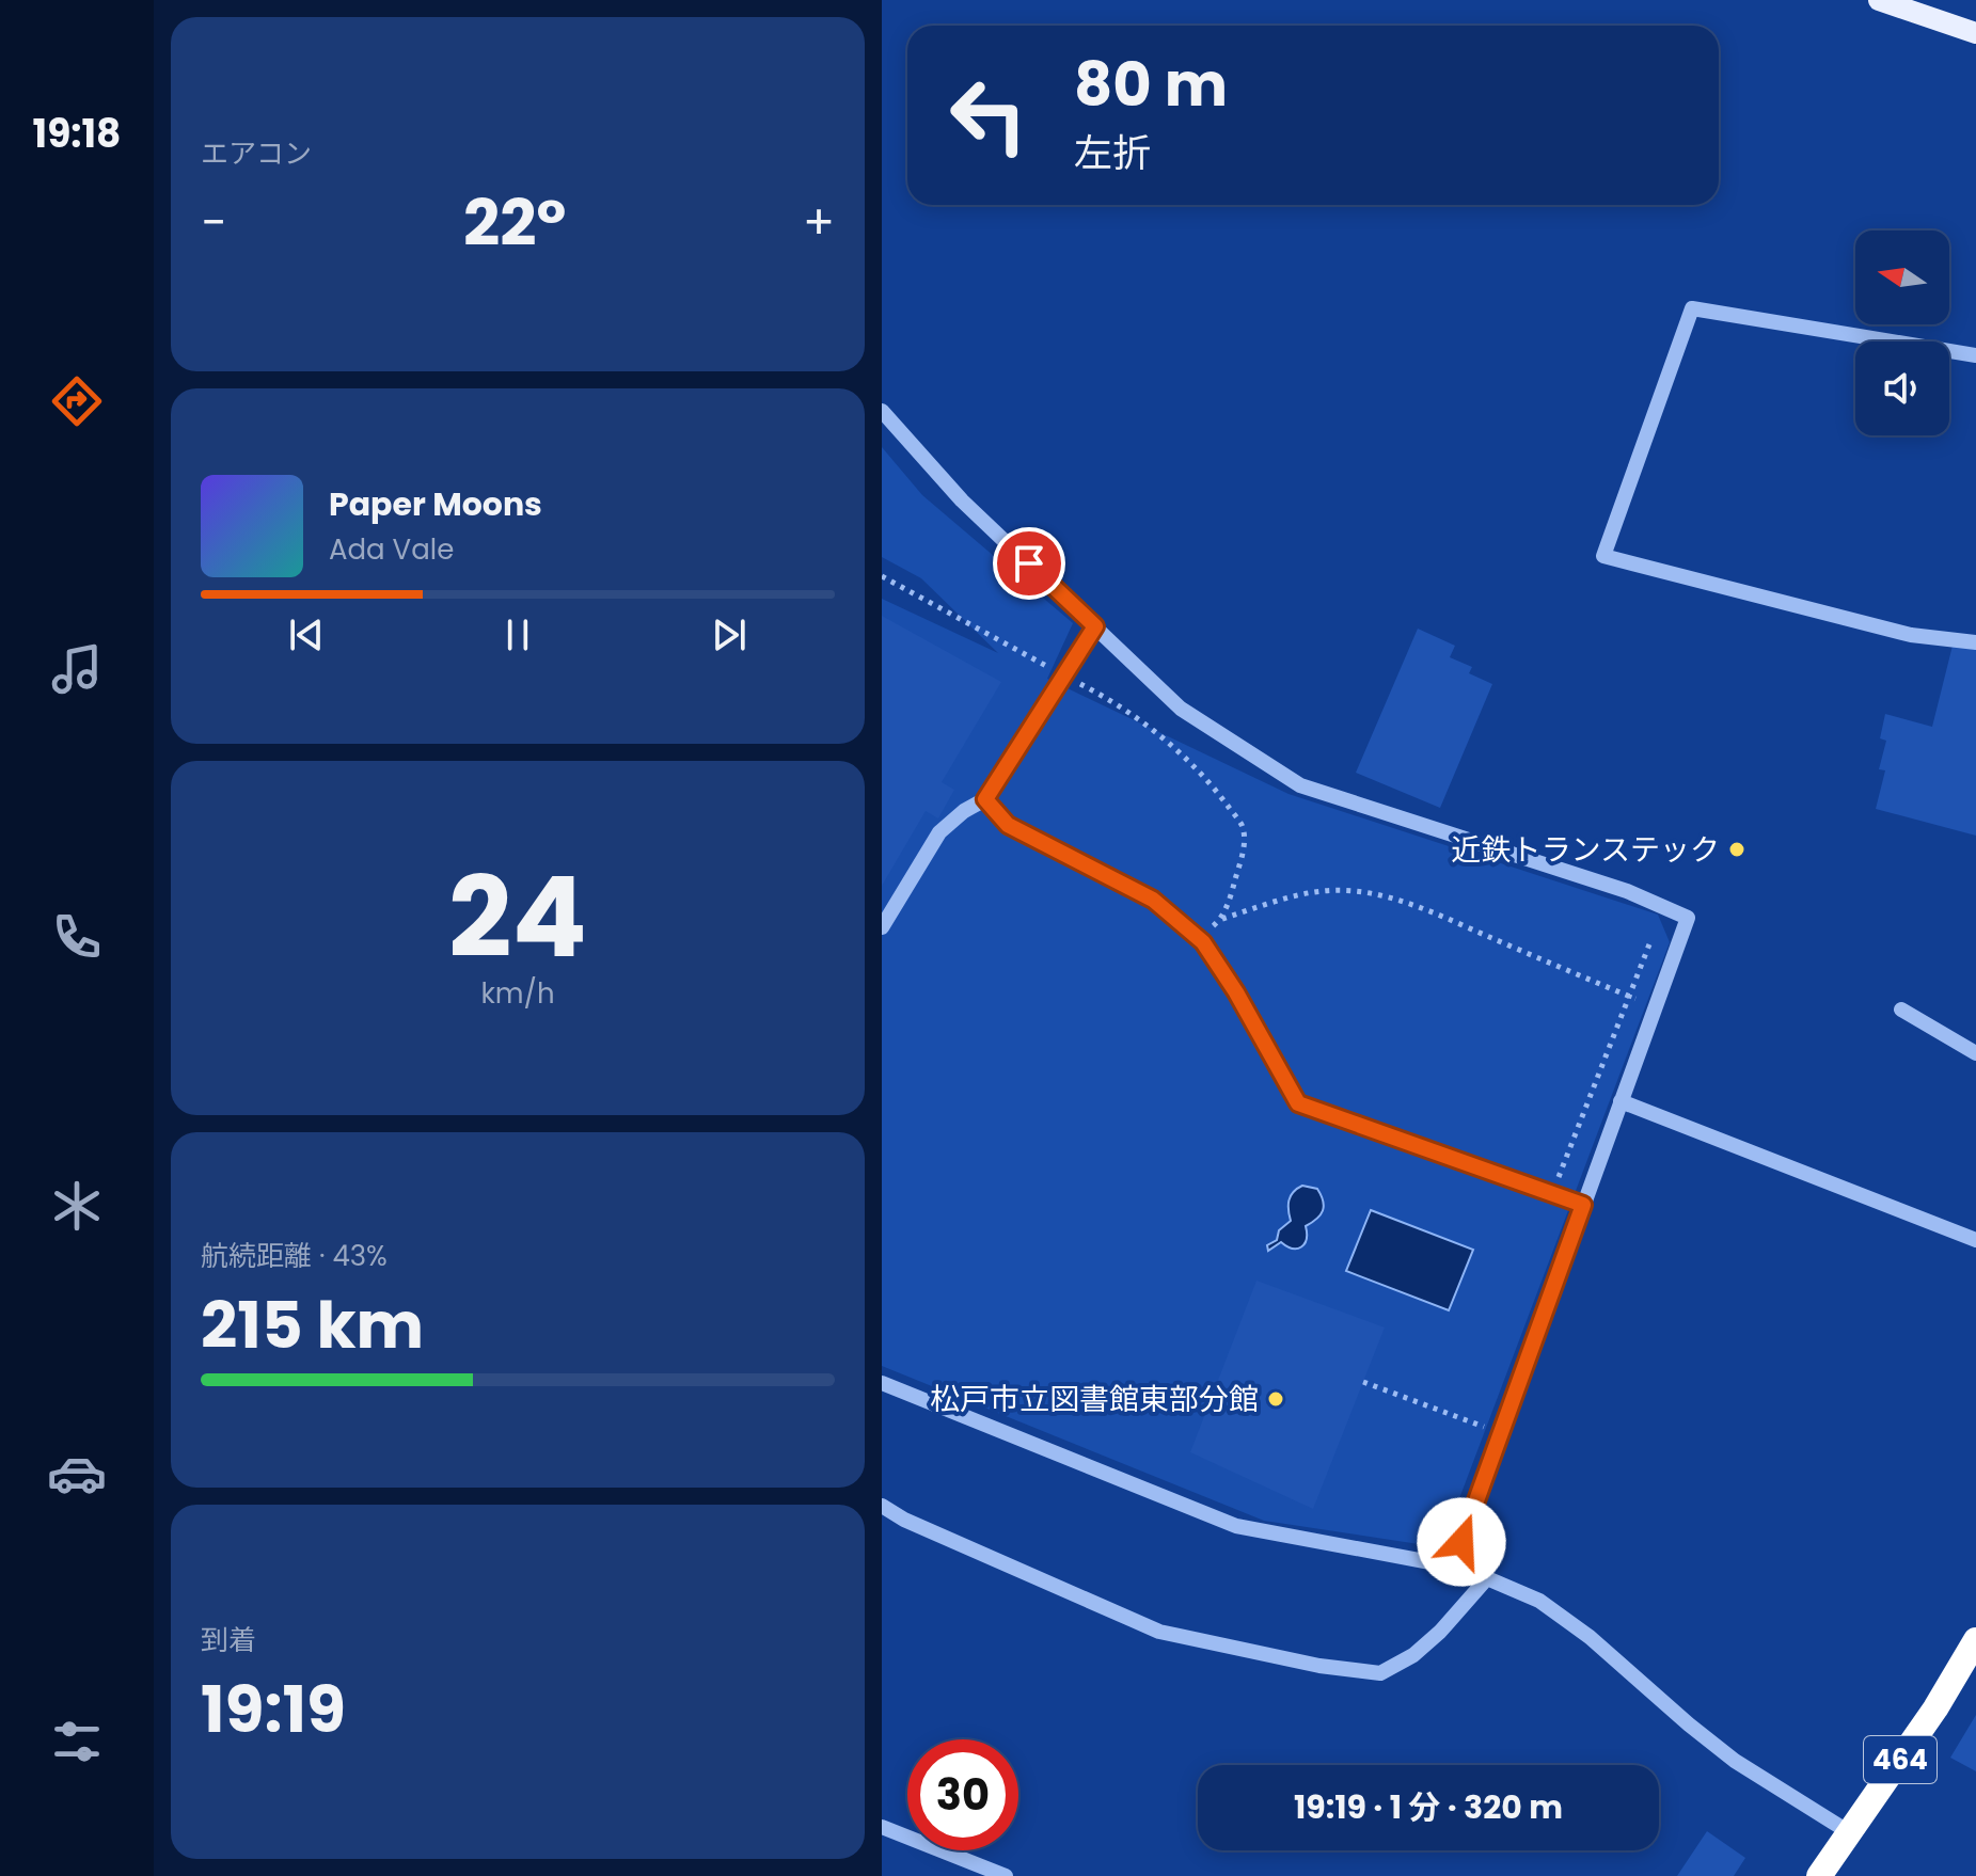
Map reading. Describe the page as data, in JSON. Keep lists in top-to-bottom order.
{
  "streets": {
    "highway": ["464"]
  },
  "places": ["近鉄トランステック", "松戸市立図書館東部分館"],
  "north": "left",
  "page": {
    "tabs": "19:18",
    "tile": [
      "エアコン",
      ["24", "km/h"],
      ["航続距離 · 43%", "215 km"],
      ["到着", "19:19"]
    ],
    "turn": ["80 m", "左折"],
    "heat": ["−", "22°", "+"],
    "song": ["Paper Moons", "Ada Vale"],
    "limit": "30",
    "trip": "19:19 · 1 分 · 320 m"
  }
}
